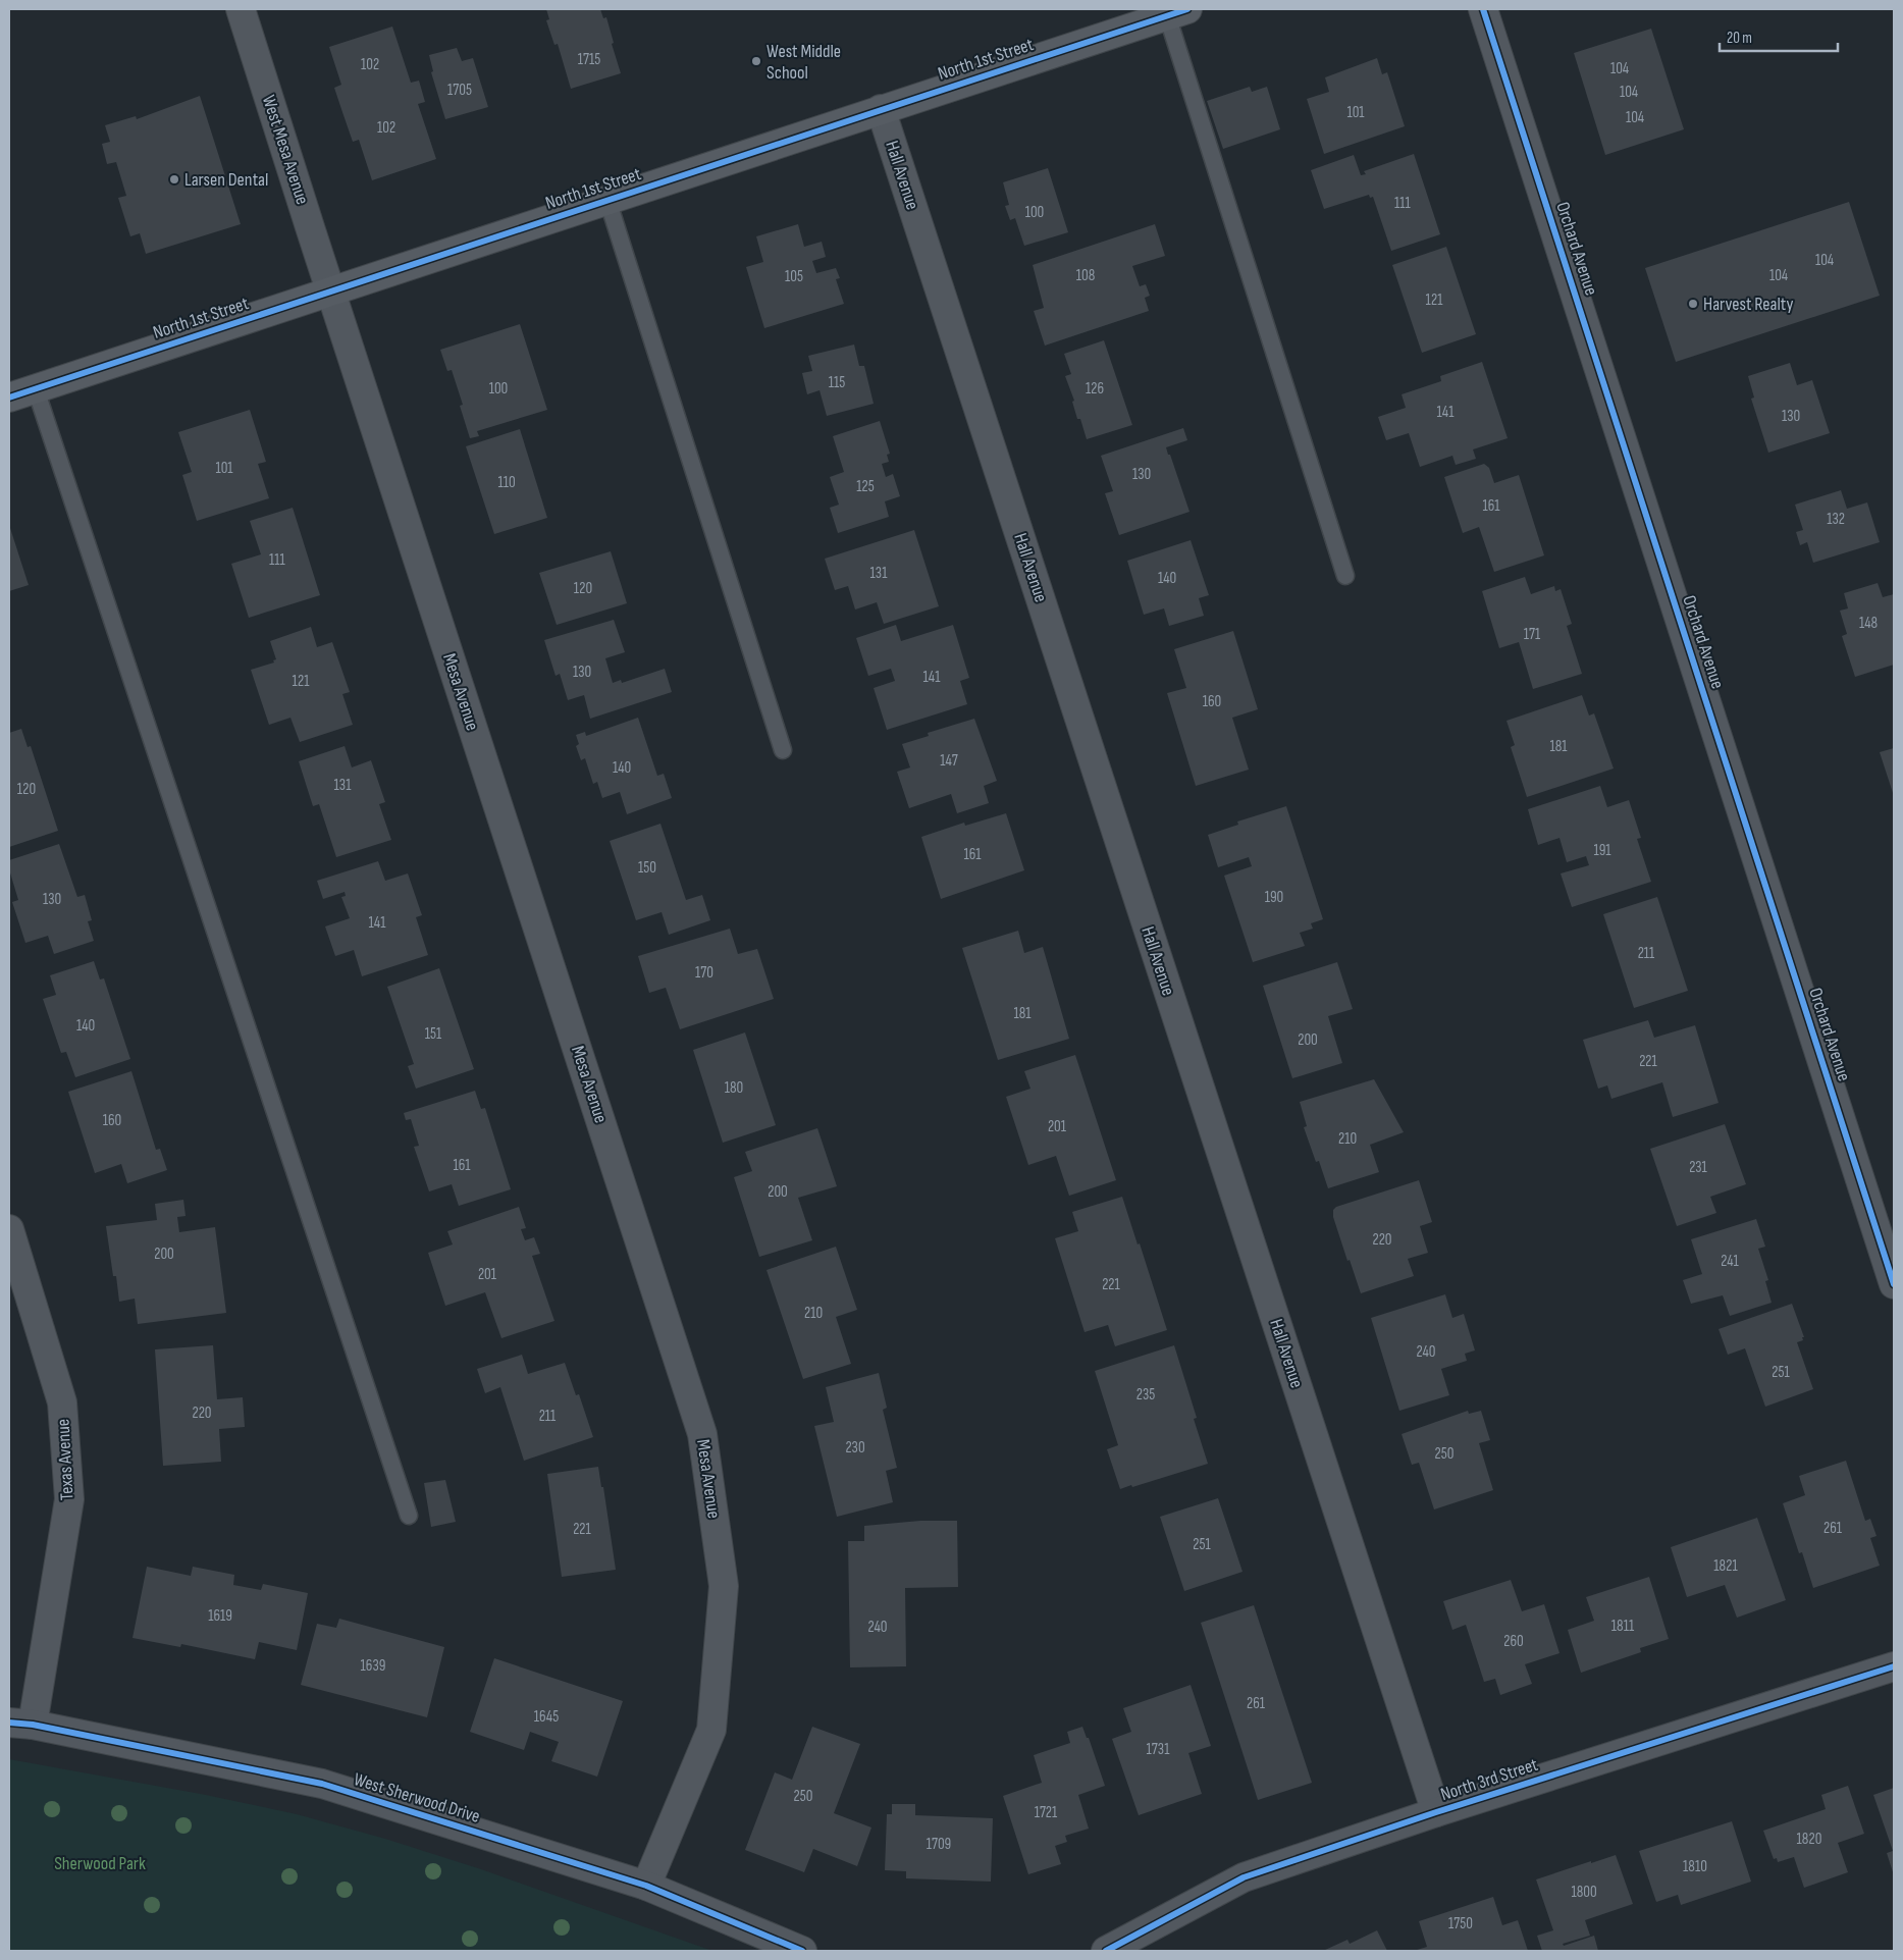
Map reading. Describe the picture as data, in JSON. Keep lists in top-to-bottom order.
{
  "streets": {
    "main road": ["North 1st Street"],
    "street": [
      "West Mesa Avenue",
      "Hall Avenue",
      "Orchard Avenue",
      "Mesa Avenue",
      "Texas Avenue",
      "North 3rd Street",
      "West Sherwood Drive"
    ]
  },
  "crossings": [
    ["North 1st Street", "West Mesa Avenue"],
    ["North 1st Street", "Hall Avenue"],
    ["North 1st Street", "Mesa Avenue"],
    ["West Mesa Avenue", "Mesa Avenue"],
    ["Hall Avenue", "North 3rd Street"],
    ["Mesa Avenue", "West Sherwood Drive"],
    ["Texas Avenue", "West Sherwood Drive"]
  ],
  "parks": ["Sherwood Park"],
  "places": ["West Middle School", "Larsen Dental", "Harvest Realty"],
  "house_numbers": [
    "1715",
    "102",
    "104",
    "1705",
    "104",
    "101",
    "104",
    "102",
    "111",
    "100",
    "104",
    "108",
    "104",
    "105",
    "121",
    "115",
    "100",
    "126",
    "141",
    "130",
    "101",
    "130",
    "110",
    "125",
    "161",
    "132",
    "111",
    "131",
    "140",
    "120",
    "148",
    "171",
    "130",
    "141",
    "121",
    "160",
    "181",
    "147",
    "140",
    "131",
    "120",
    "191",
    "161",
    "150",
    "190",
    "130",
    "141",
    "211",
    "170",
    "181",
    "140",
    "151",
    "200",
    "221",
    "180",
    "160",
    "201",
    "210",
    "161",
    "231",
    "200",
    "220",
    "200",
    "241",
    "201",
    "221",
    "210",
    "240",
    "251",
    "235",
    "220",
    "211",
    "230",
    "250",
    "261",
    "221",
    "251",
    "1821",
    "1619",
    "1811",
    "240",
    "260",
    "1639",
    "261",
    "1645",
    "1731",
    "250",
    "1721",
    "1820",
    "1709",
    "1810",
    "1800",
    "1750"
  ],
  "scale_bar": "20 m"
}
